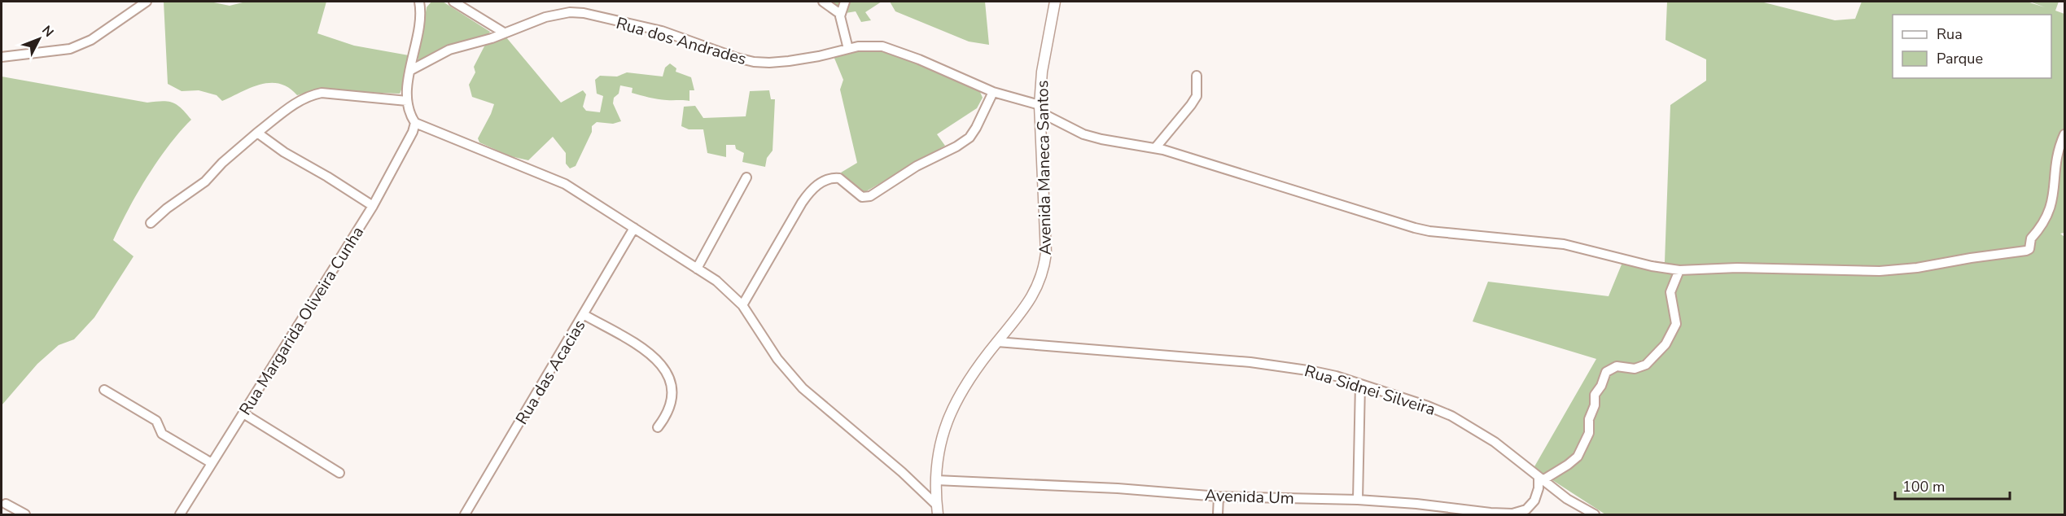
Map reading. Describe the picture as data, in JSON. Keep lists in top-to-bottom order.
{
  "streets": {
    "street": [
      "Rua dos Andrades",
      "Avenida Maneca Santos",
      "Rua Margarida Oliveira Cunha",
      "Rua das Acacias",
      "Rua Sidnei Silveira",
      "Avenida Um"
    ]
  },
  "crossings": [
    ["Rua dos Andrades", "Avenida Maneca Santos"],
    ["Avenida Maneca Santos", "Rua Sidnei Silveira"],
    ["Avenida Maneca Santos", "Avenida Um"],
    ["Rua Sidnei Silveira", "Avenida Um"]
  ],
  "legend": ["Rua", "Parque"],
  "scale_bar": "100 m",
  "north": "top right"
}
